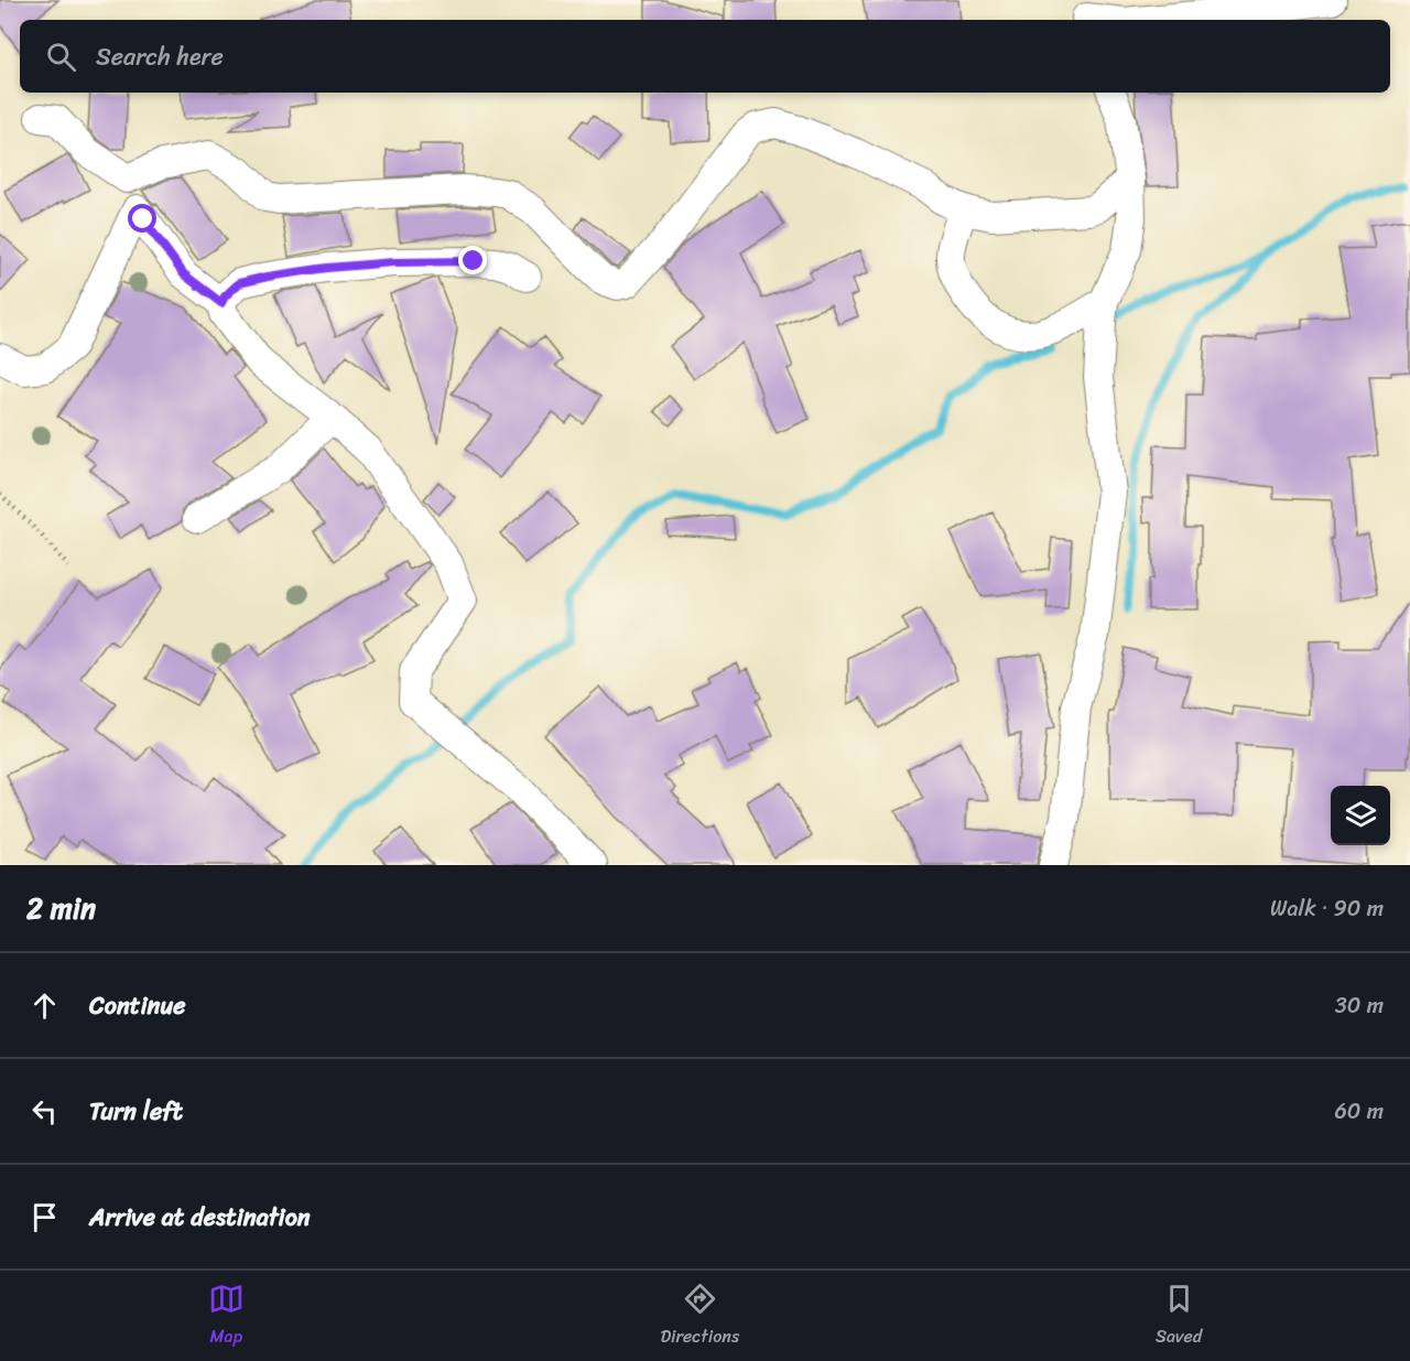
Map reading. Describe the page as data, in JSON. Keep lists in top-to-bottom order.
{
  "page": {
    "search": "Search here",
    "heading": ["2 min", "Walk · 90 m"],
    "list": [
      ["Continue", "30 m"],
      ["Turn left", "60 m"],
      "Arrive at destination"
    ],
    "nav": ["Map", "Directions", "Saved"]
  }
}
